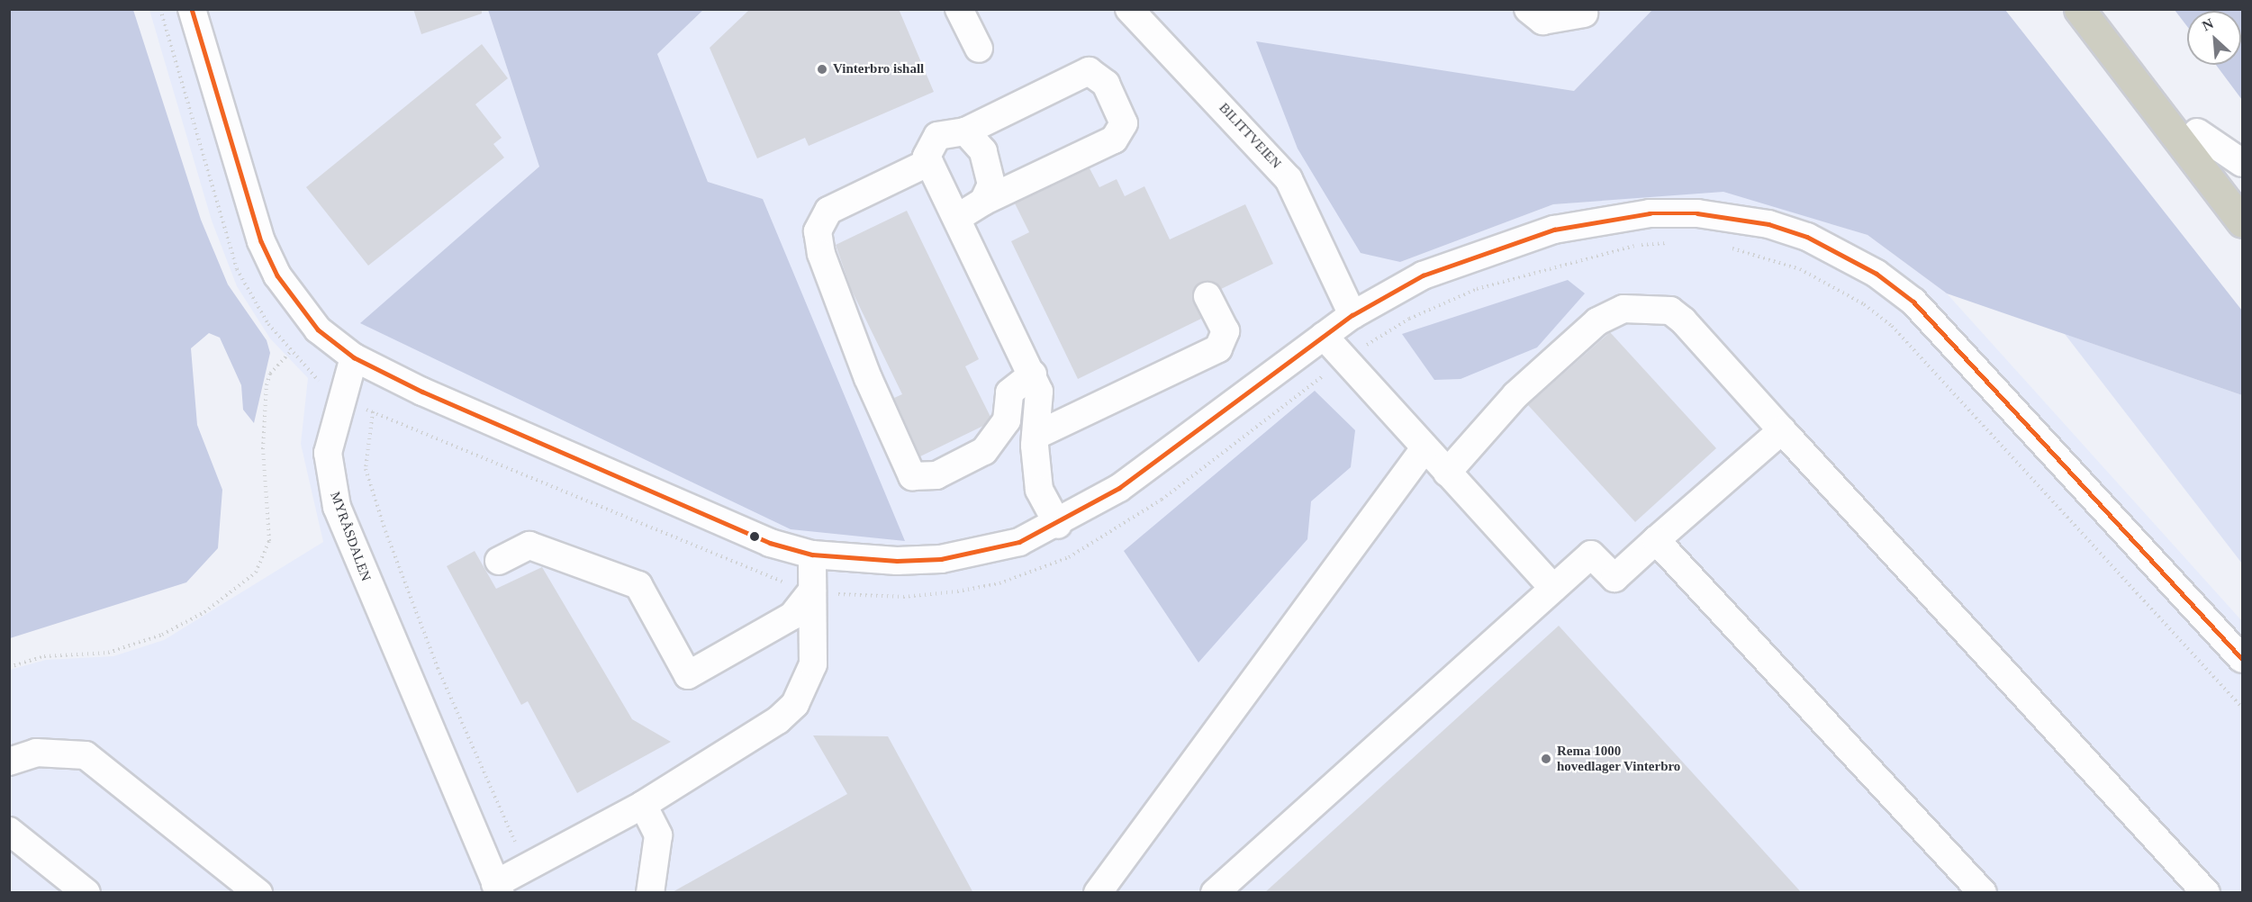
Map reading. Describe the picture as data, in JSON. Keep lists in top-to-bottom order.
{
  "streets": {
    "street": ["BILITTVEIEN", "MYRÅSDALEN"]
  },
  "places": ["Vinterbro ishall", "Rema 1000 hovedlager Vinterbro"],
  "north": "top left"
}
